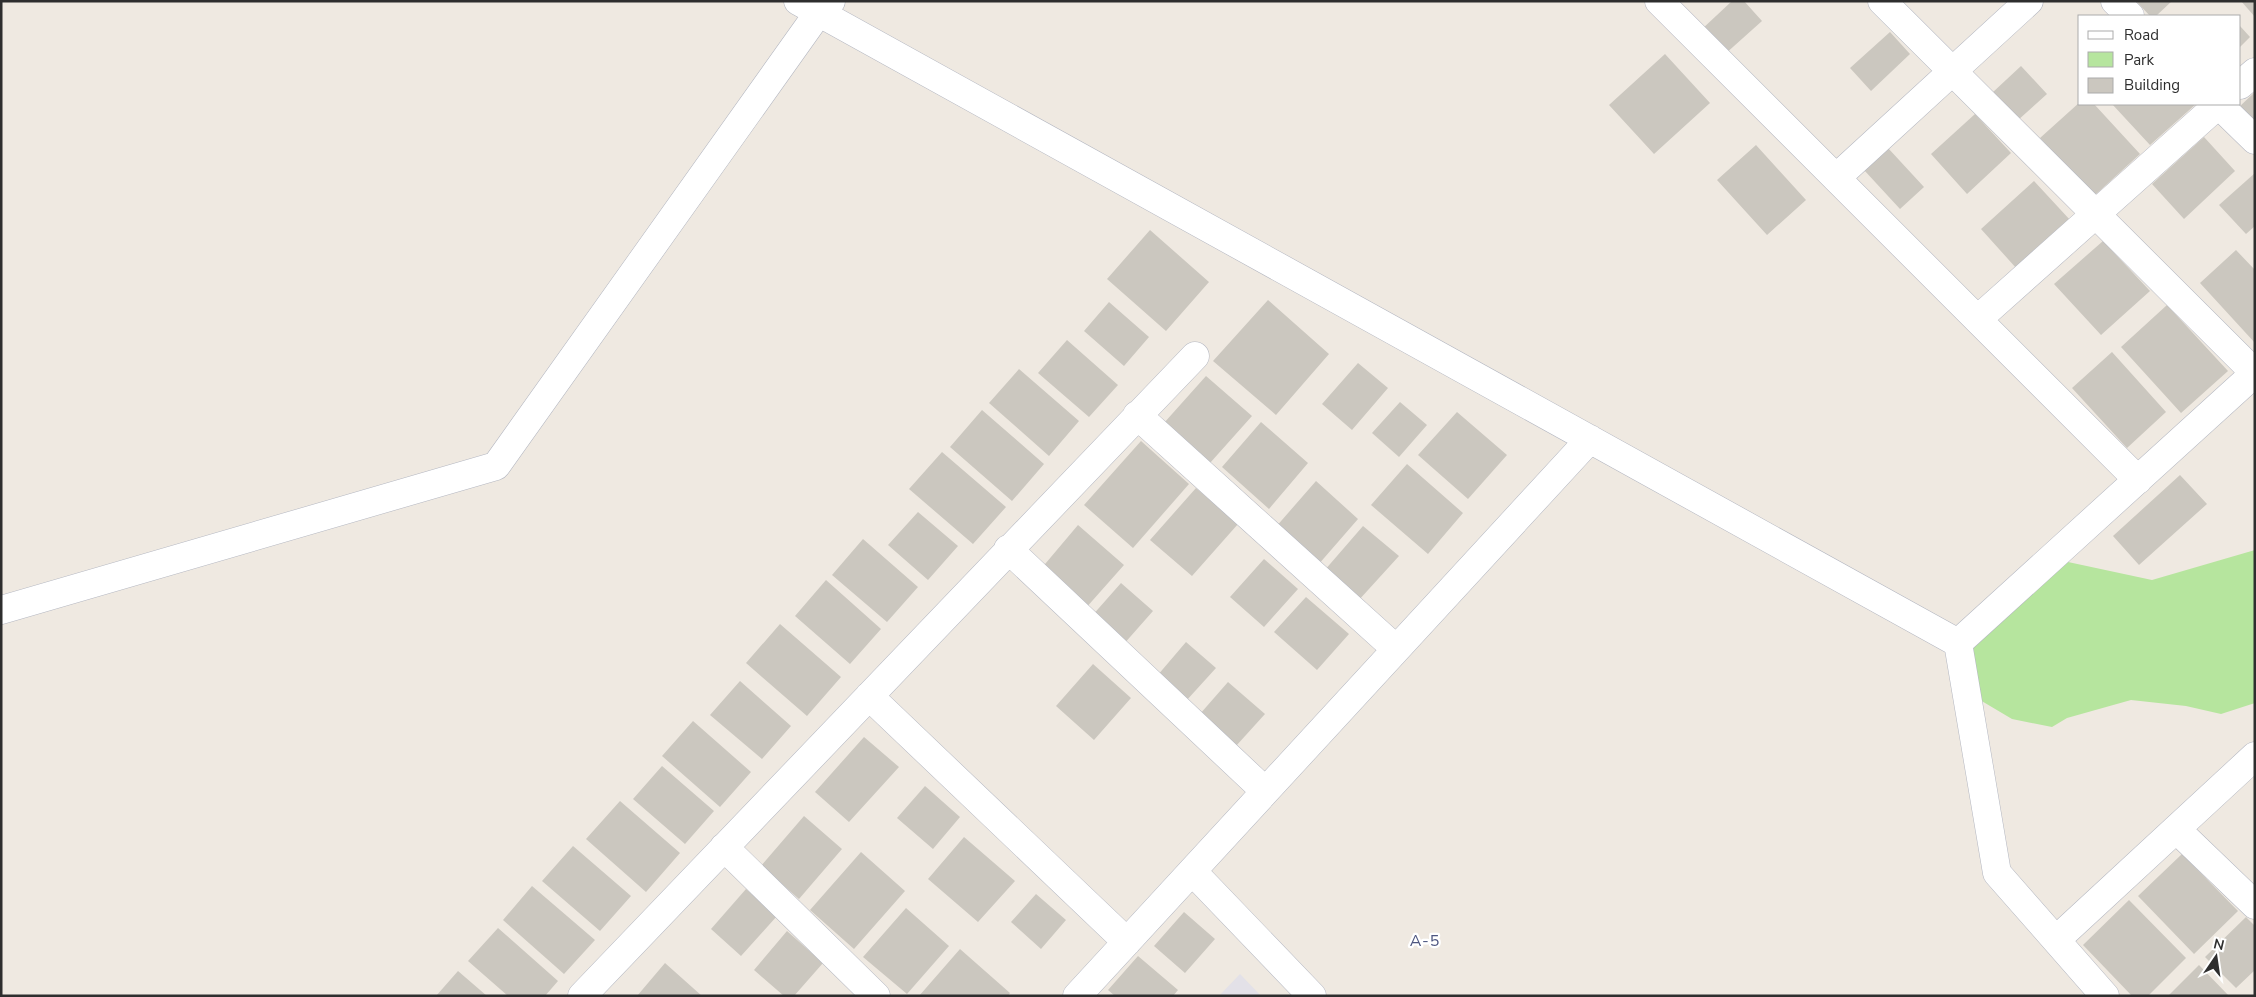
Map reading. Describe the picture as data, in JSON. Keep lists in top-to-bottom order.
{
  "districts": ["A-5"],
  "legend": ["Road", "Park", "Building"],
  "north": "top"
}
